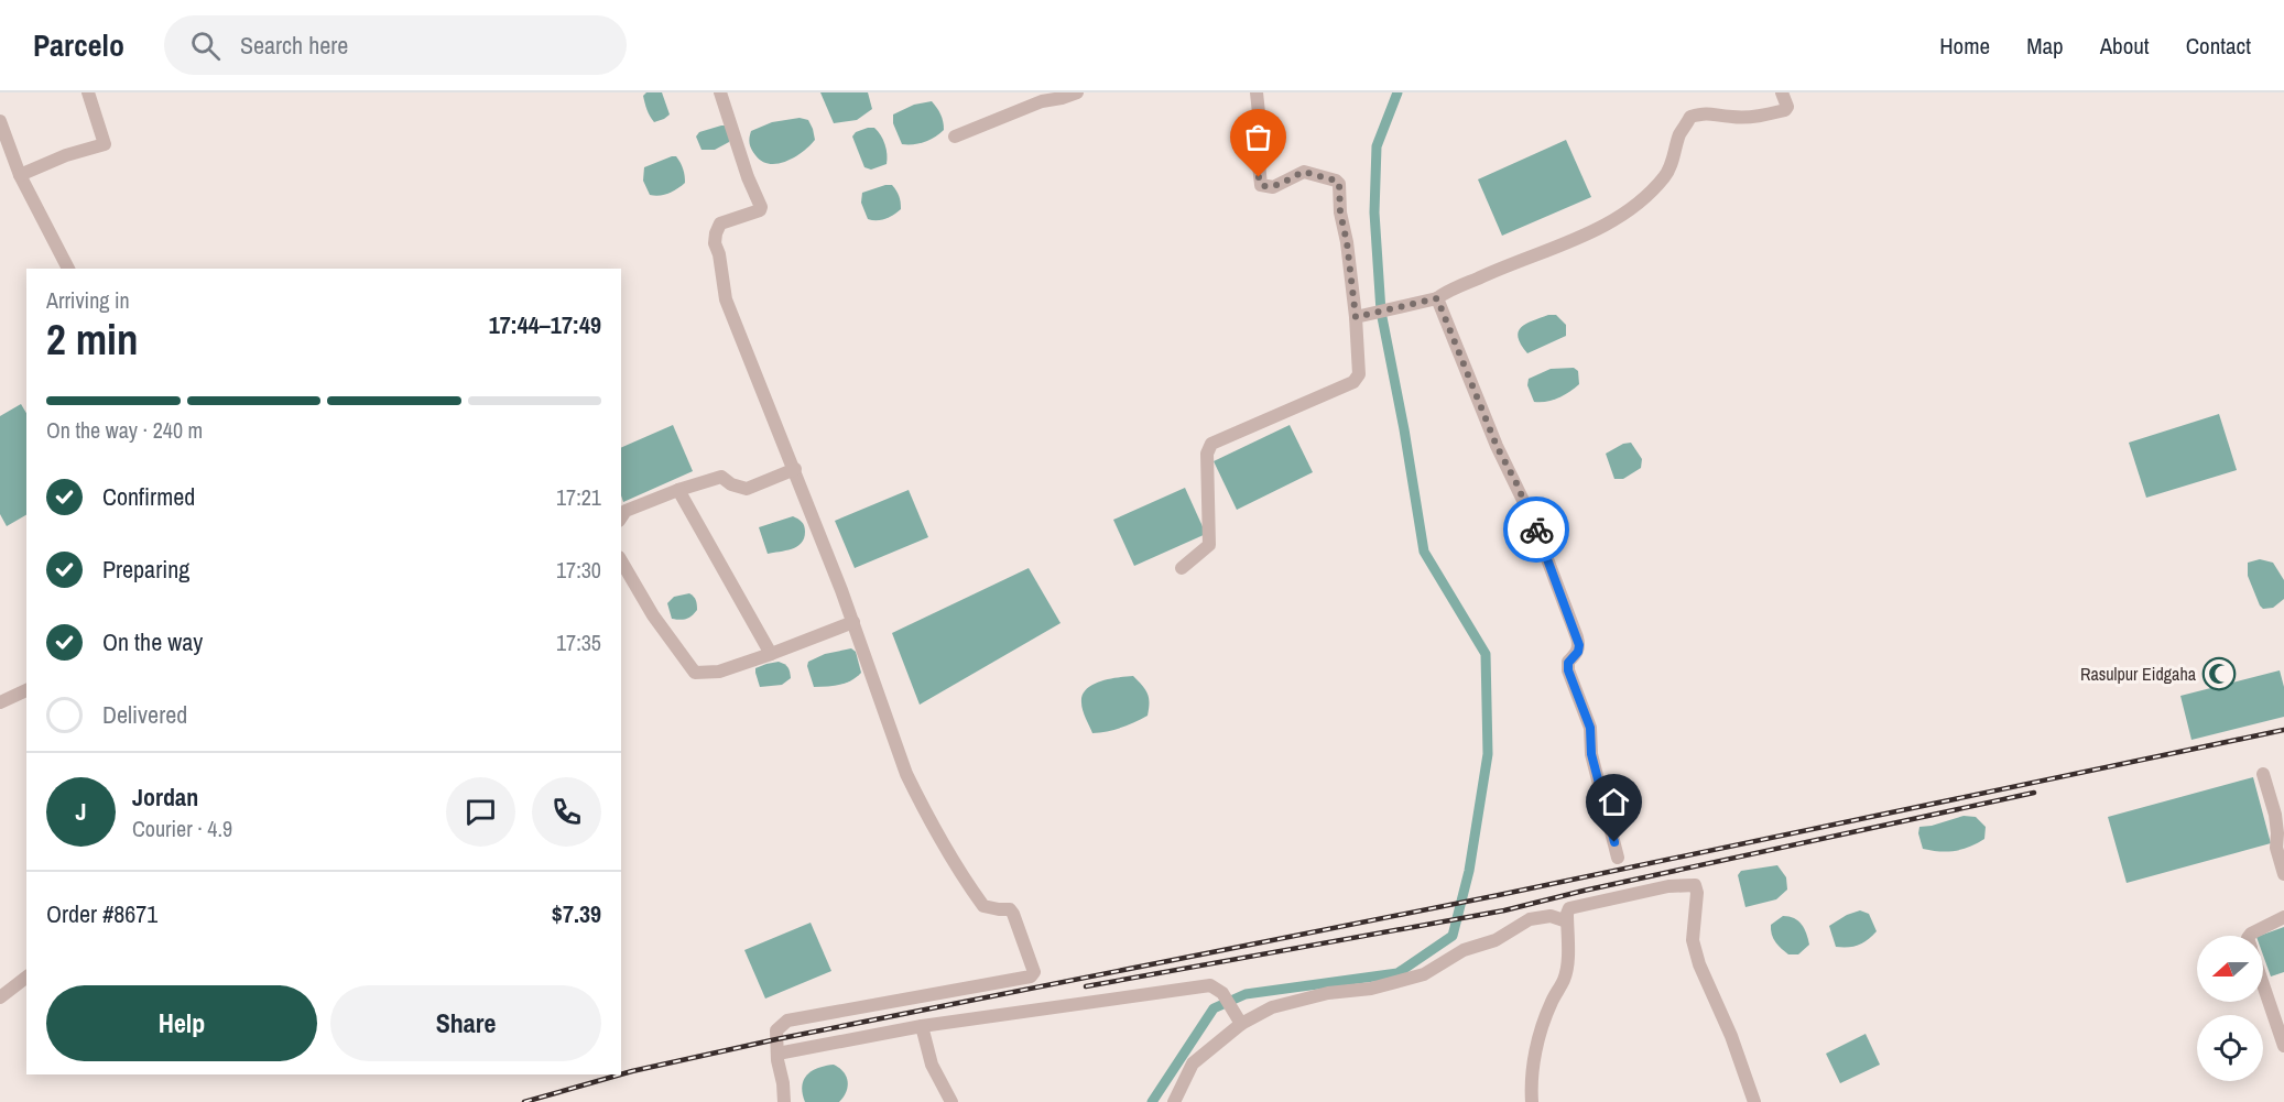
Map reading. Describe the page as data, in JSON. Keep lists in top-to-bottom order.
{
  "places": {
    "mosque": ["Rasulpur Eidgaha"]
  },
  "north": "left",
  "page": {
    "header": "Parcelo",
    "search": "Search here",
    "nav": [
      "Home",
      "Map",
      "About",
      "Contact"
    ],
    "heading": ["2 min", "Arriving in", "17:44–17:49"],
    "panel": [
      "Jordan",
      "Courier · 4.9",
      "Order #8671",
      "$7.39"
    ],
    "bar": "On the way · 240 m",
    "list": [
      ["Confirmed", "17:21"],
      ["Preparing", "17:30"],
      ["On the way", "17:35"],
      "Delivered"
    ],
    "round": "J",
    "buttons": ["Help", "Share"]
  }
}
